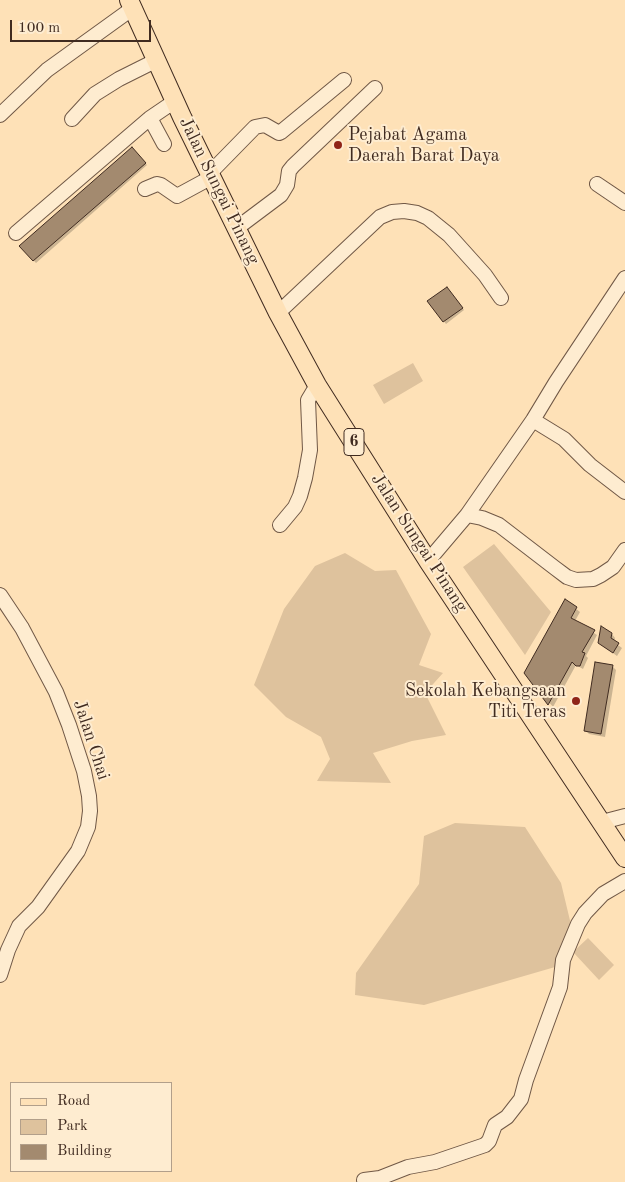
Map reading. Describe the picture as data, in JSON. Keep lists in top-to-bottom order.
{
  "streets": {
    "main road": ["Jalan Sungai Pinang", "6"],
    "street": ["Jalan Chai"]
  },
  "places": ["Pejabat Agama Daerah Barat Daya", "Sekolah Kebangsaan Titi Teras"],
  "legend": ["Road", "Park", "Building"],
  "scale_bar": "100 m"
}
